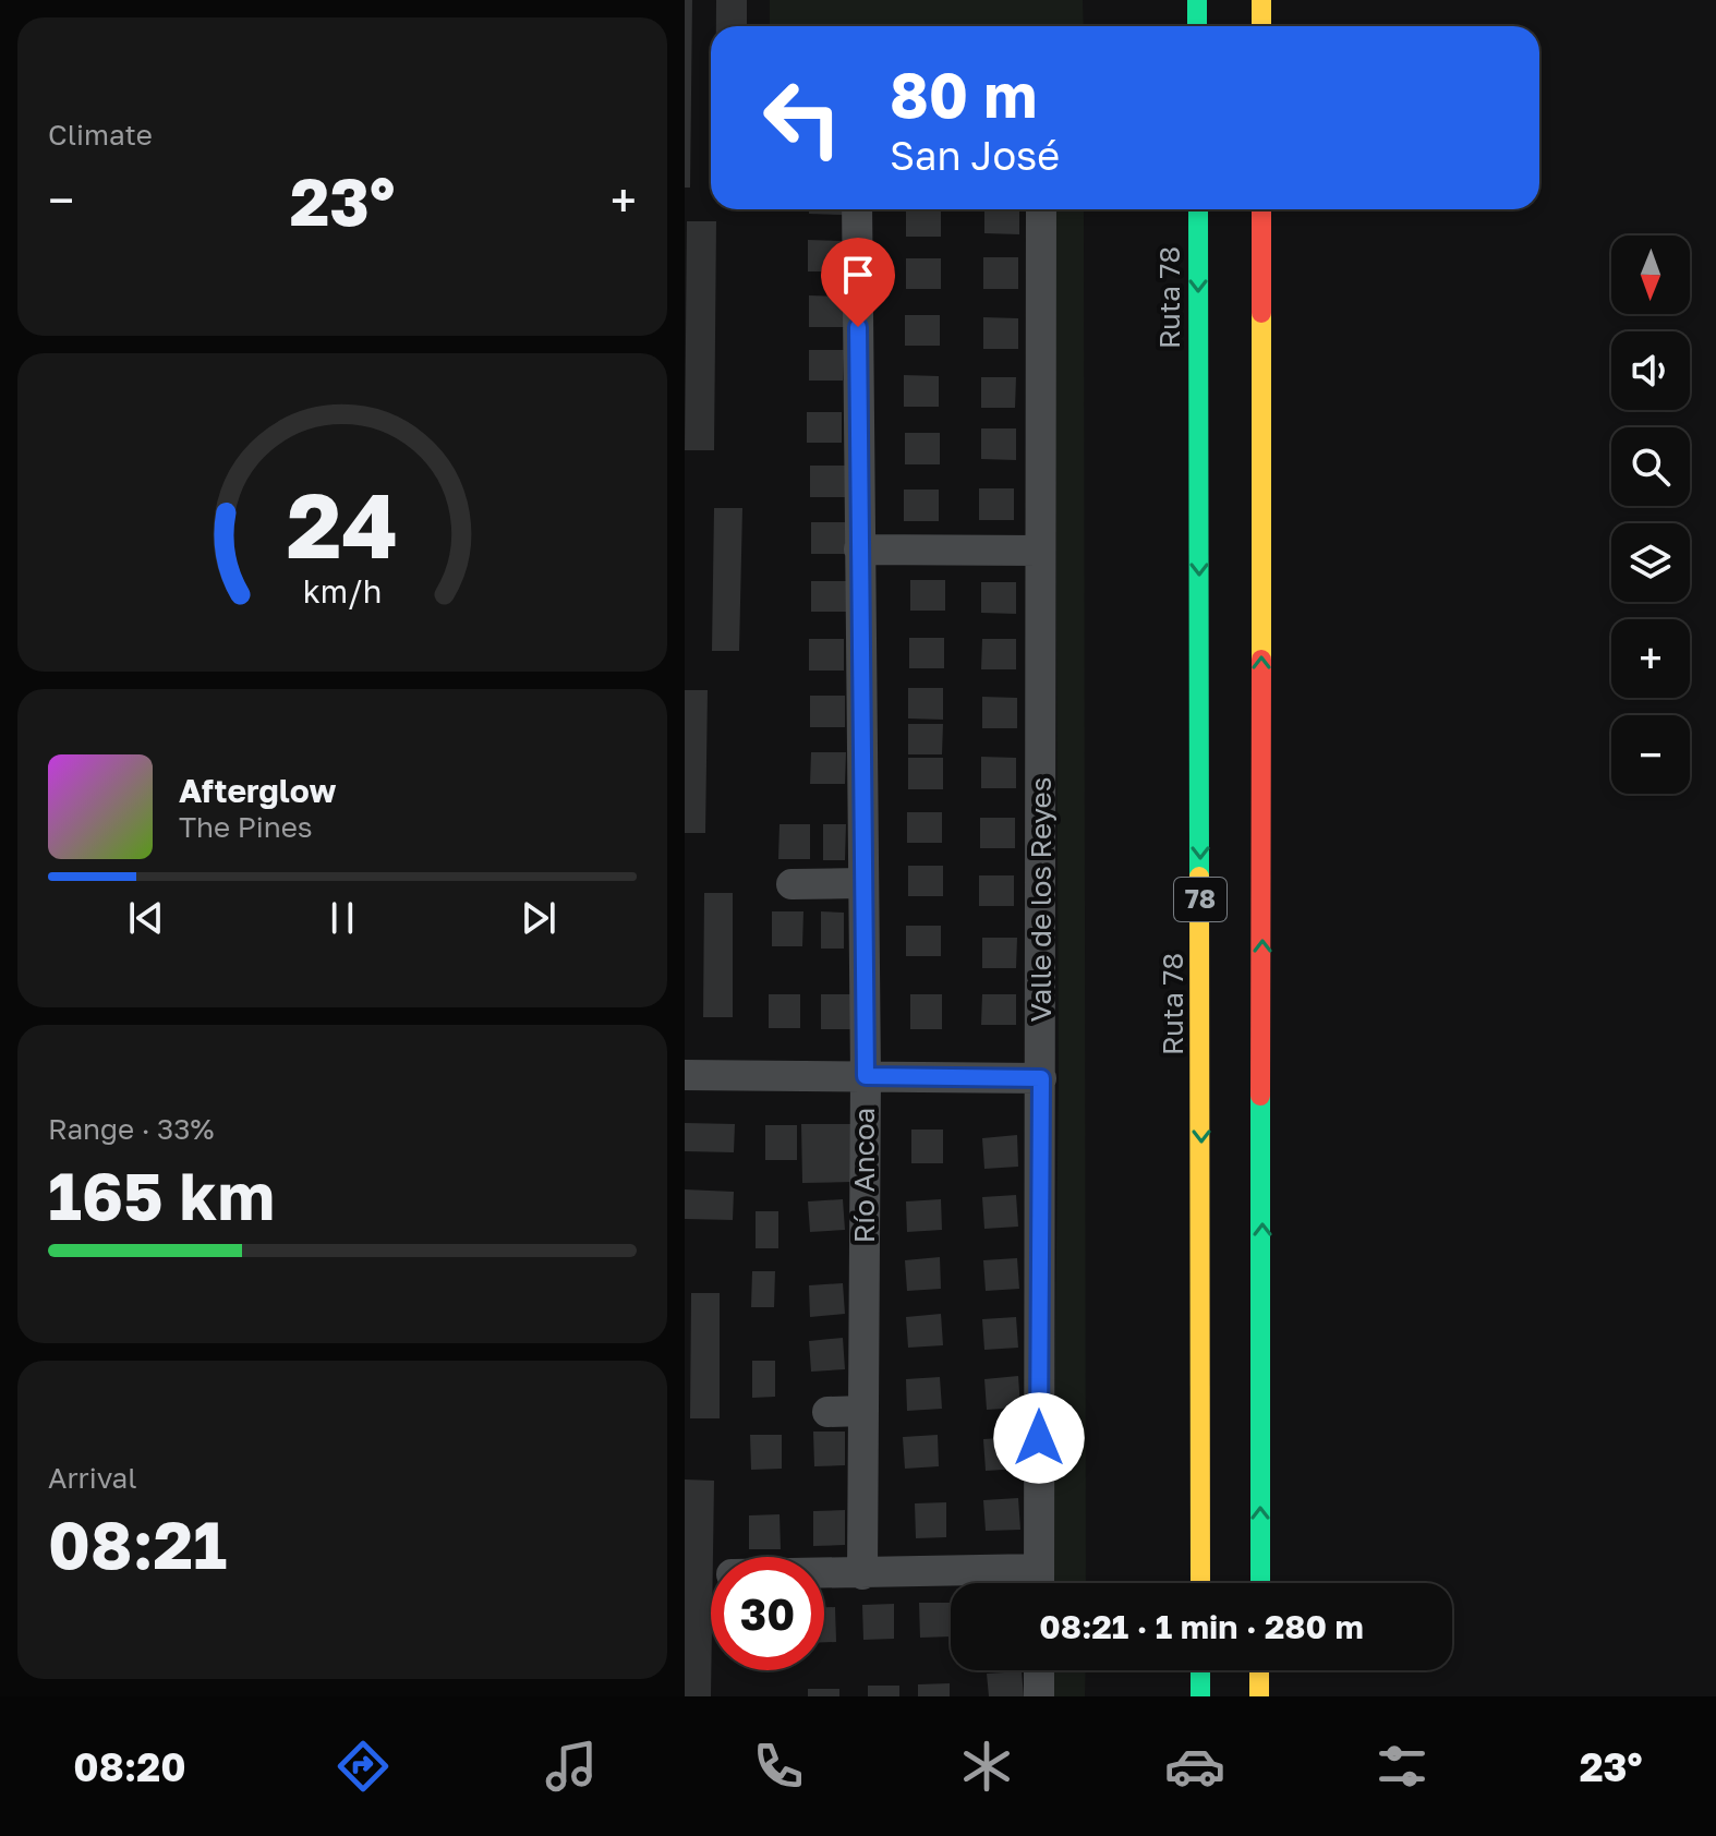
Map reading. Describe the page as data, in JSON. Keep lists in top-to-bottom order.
{
  "streets": {
    "highway": ["Ruta 78", "78"],
    "street": ["Valle de los Reyes", "Río Ancoa"]
  },
  "north": "bottom",
  "page": {
    "tile": [
      "Climate",
      ["Range · 33%", "165 km"],
      ["Arrival", "08:21"]
    ],
    "turn": ["80 m", "San José"],
    "heat": ["−", "23°", "+"],
    "map_buttons": ["+", "−"],
    "song": ["Afterglow", "The Pines"],
    "limit": "30",
    "trip": "08:21 · 1 min · 280 m",
    "tabs": ["08:20", "23°"],
    "gauge": ["24", "km/h"]
  }
}
